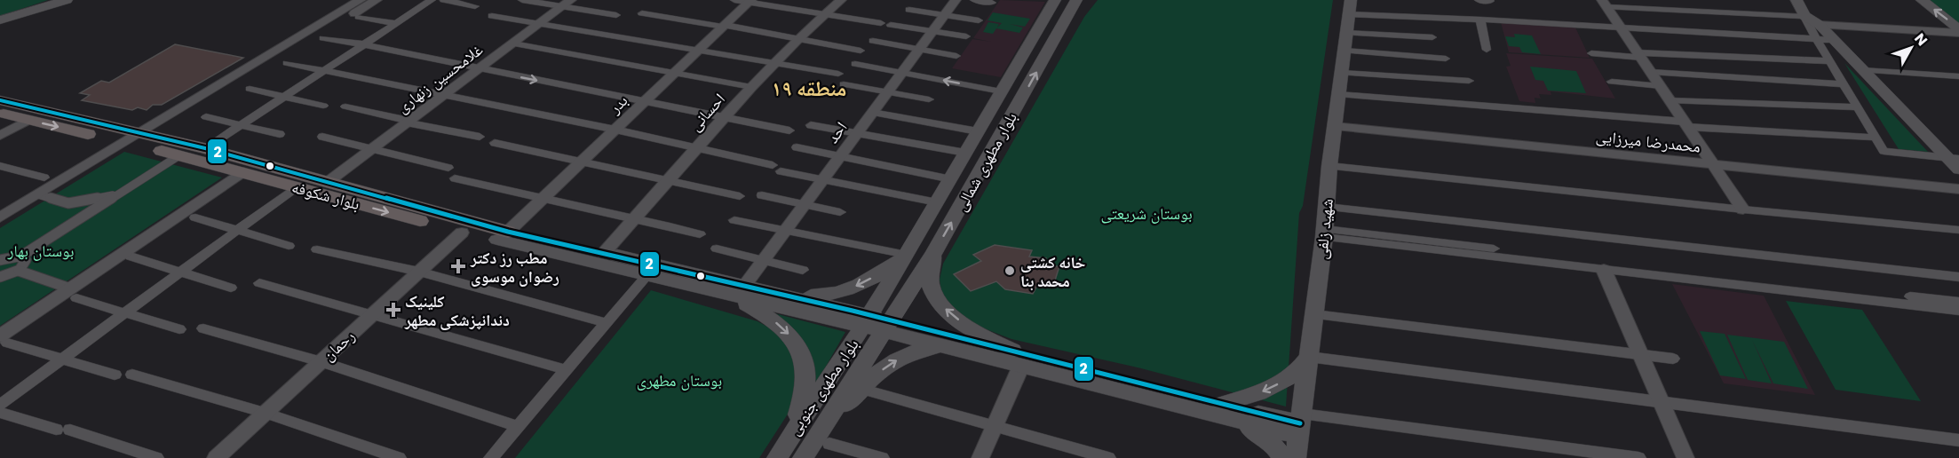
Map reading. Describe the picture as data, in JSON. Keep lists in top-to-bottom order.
{
  "streets": {
    "main road": [
      "بلوار مطهری شمالی",
      "بلوار شکوفه",
      "شهید زلفی",
      "بلوار مطهری جنوبی"
    ],
    "street": [
      "غلامحسین زنهاری",
      "بدر",
      "احسانی",
      "احد",
      "محمدرضا میرزایی",
      "رحمان"
    ]
  },
  "crossings": [
    ["غلامحسین زنهاری", "بلوار شکوفه"],
    ["بدر", "بلوار شکوفه"],
    ["محمدرضا میرزایی", "شهید زلفی"],
    ["بلوار مطهری شمالی", "بلوار مطهری جنوبی"],
    ["بلوار شکوفه", "رحمان"]
  ],
  "districts": ["منطقه ۱۹"],
  "parks": ["بوستان شریعتی", "بوستان بهار", "بوستان مطهری"],
  "places": {
    "health": ["مطب رز دکتر رضوان موسوی", "کلینیک دندانپزشکی مطهر"],
    "other": ["خانه کشتی محمد بنا"]
  },
  "lines": ["transit line 2"],
  "north": "top right"
}
